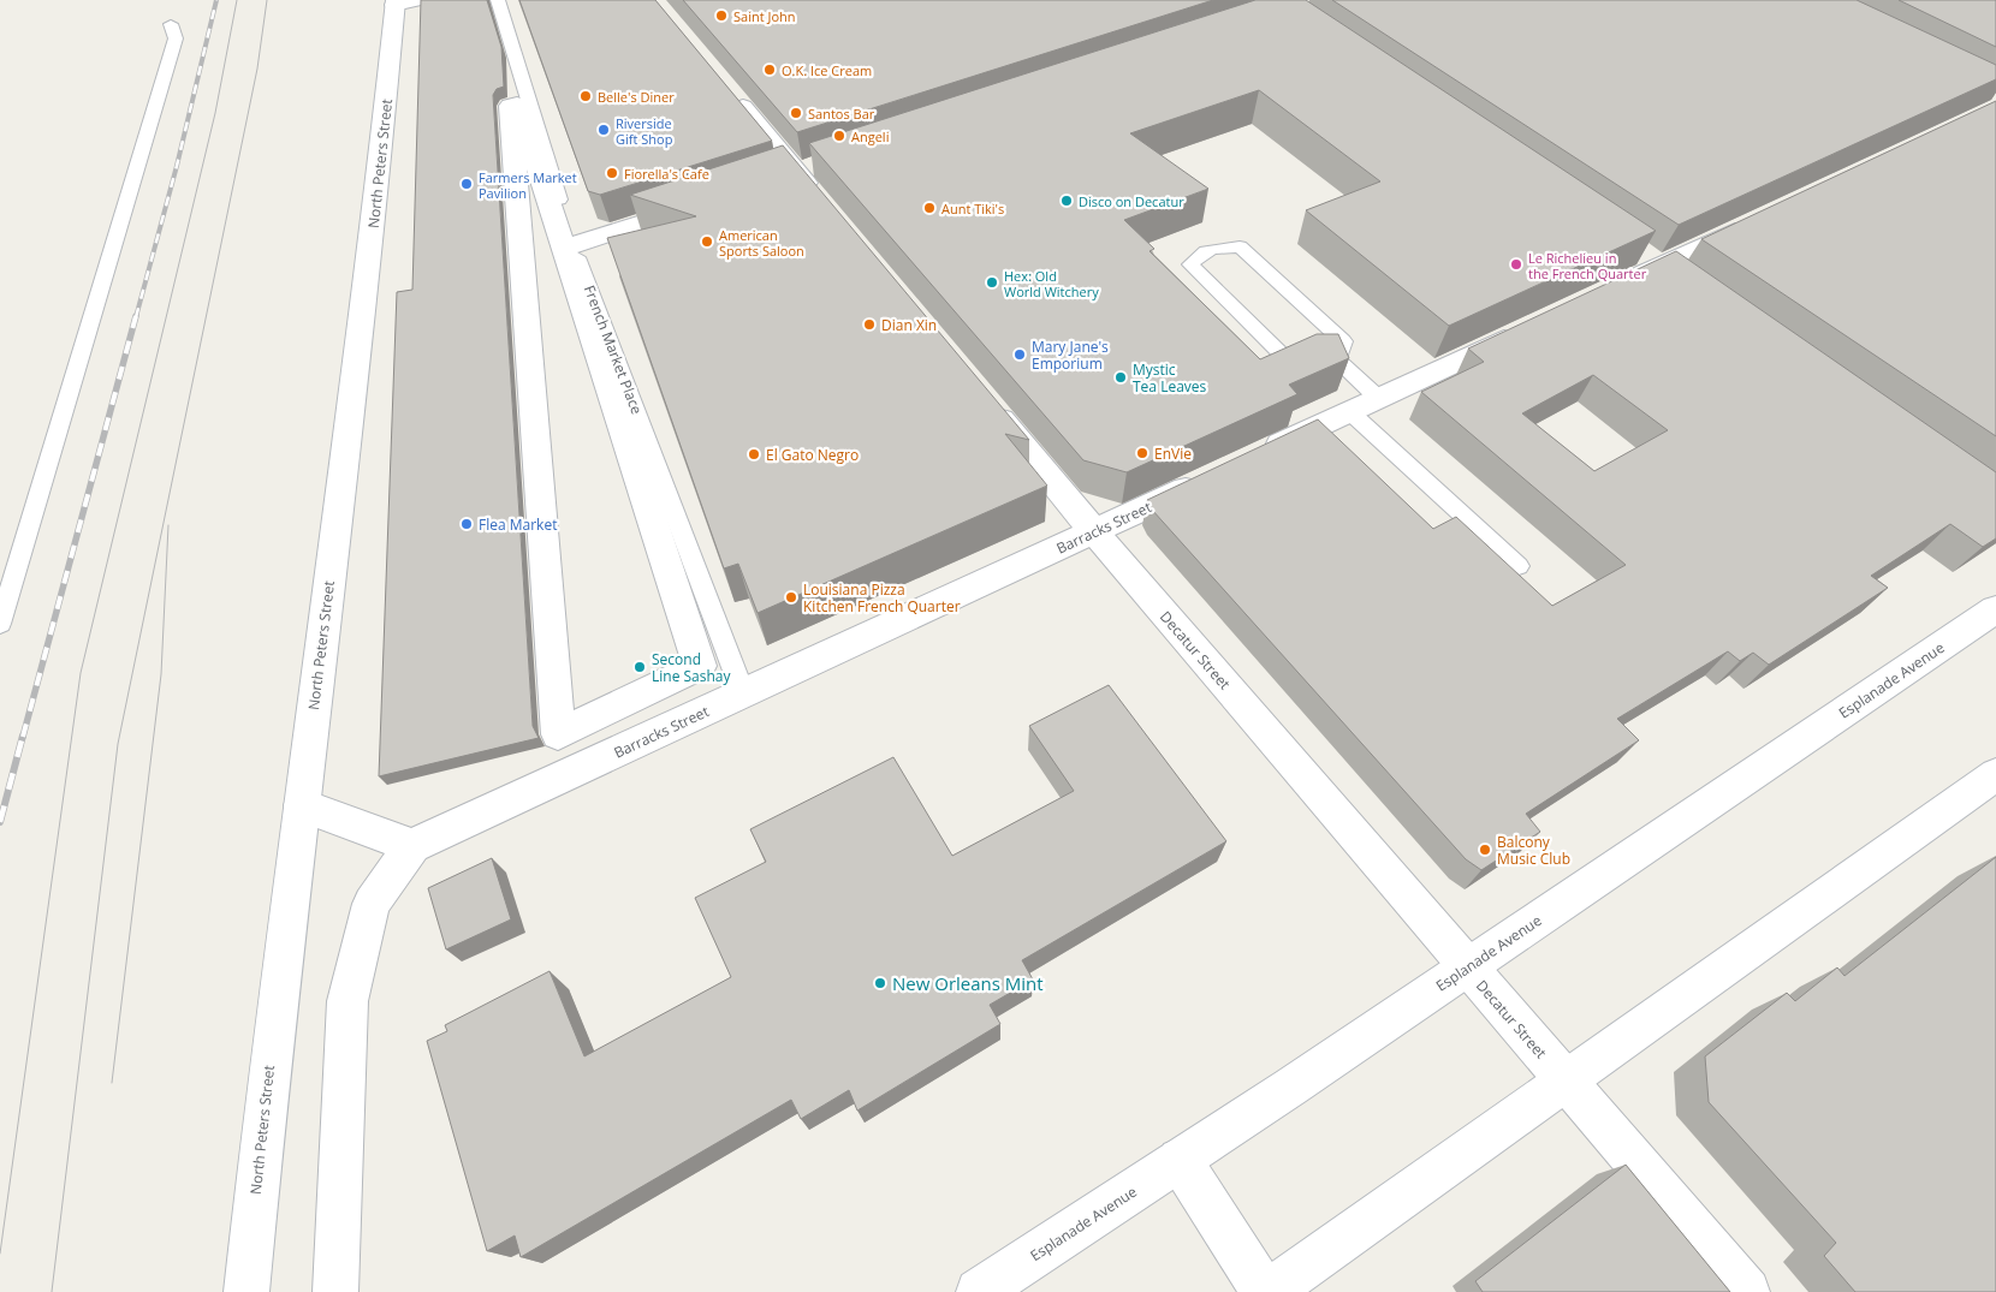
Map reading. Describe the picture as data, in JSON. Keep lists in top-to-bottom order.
{
  "streets": {
    "street": [
      "North Peters Street",
      "Barracks Street",
      "Decatur Street",
      "Esplanade Avenue"
    ],
    "lane": ["French Market Place"]
  },
  "crossings": [
    ["French Market Place", "Barracks Street"],
    ["Barracks Street", "Decatur Street"],
    ["Decatur Street", "Esplanade Avenue"]
  ],
  "places": [
    "Saint John",
    "O.K. Ice Cream",
    "Belle's Diner",
    "Santos Bar",
    "Riverside Gift Shop",
    "Angeli",
    "Fiorella's Cafe",
    "Farmers Market Pavilion",
    "Disco on Decatur",
    "Aunt Tiki's",
    "American Sports Saloon",
    "Le Richelieu in the French Quarter",
    "Hex: Old World Witchery",
    "Dian Xin",
    "Mary Jane's Emporium",
    "Mystic Tea Leaves",
    "EnVie",
    "El Gato Negro",
    "Flea Market",
    "Louisiana Pizza Kitchen French Quarter",
    "Second Line Sashay",
    "Balcony Music Club",
    "New Orleans Mint"
  ]
}
